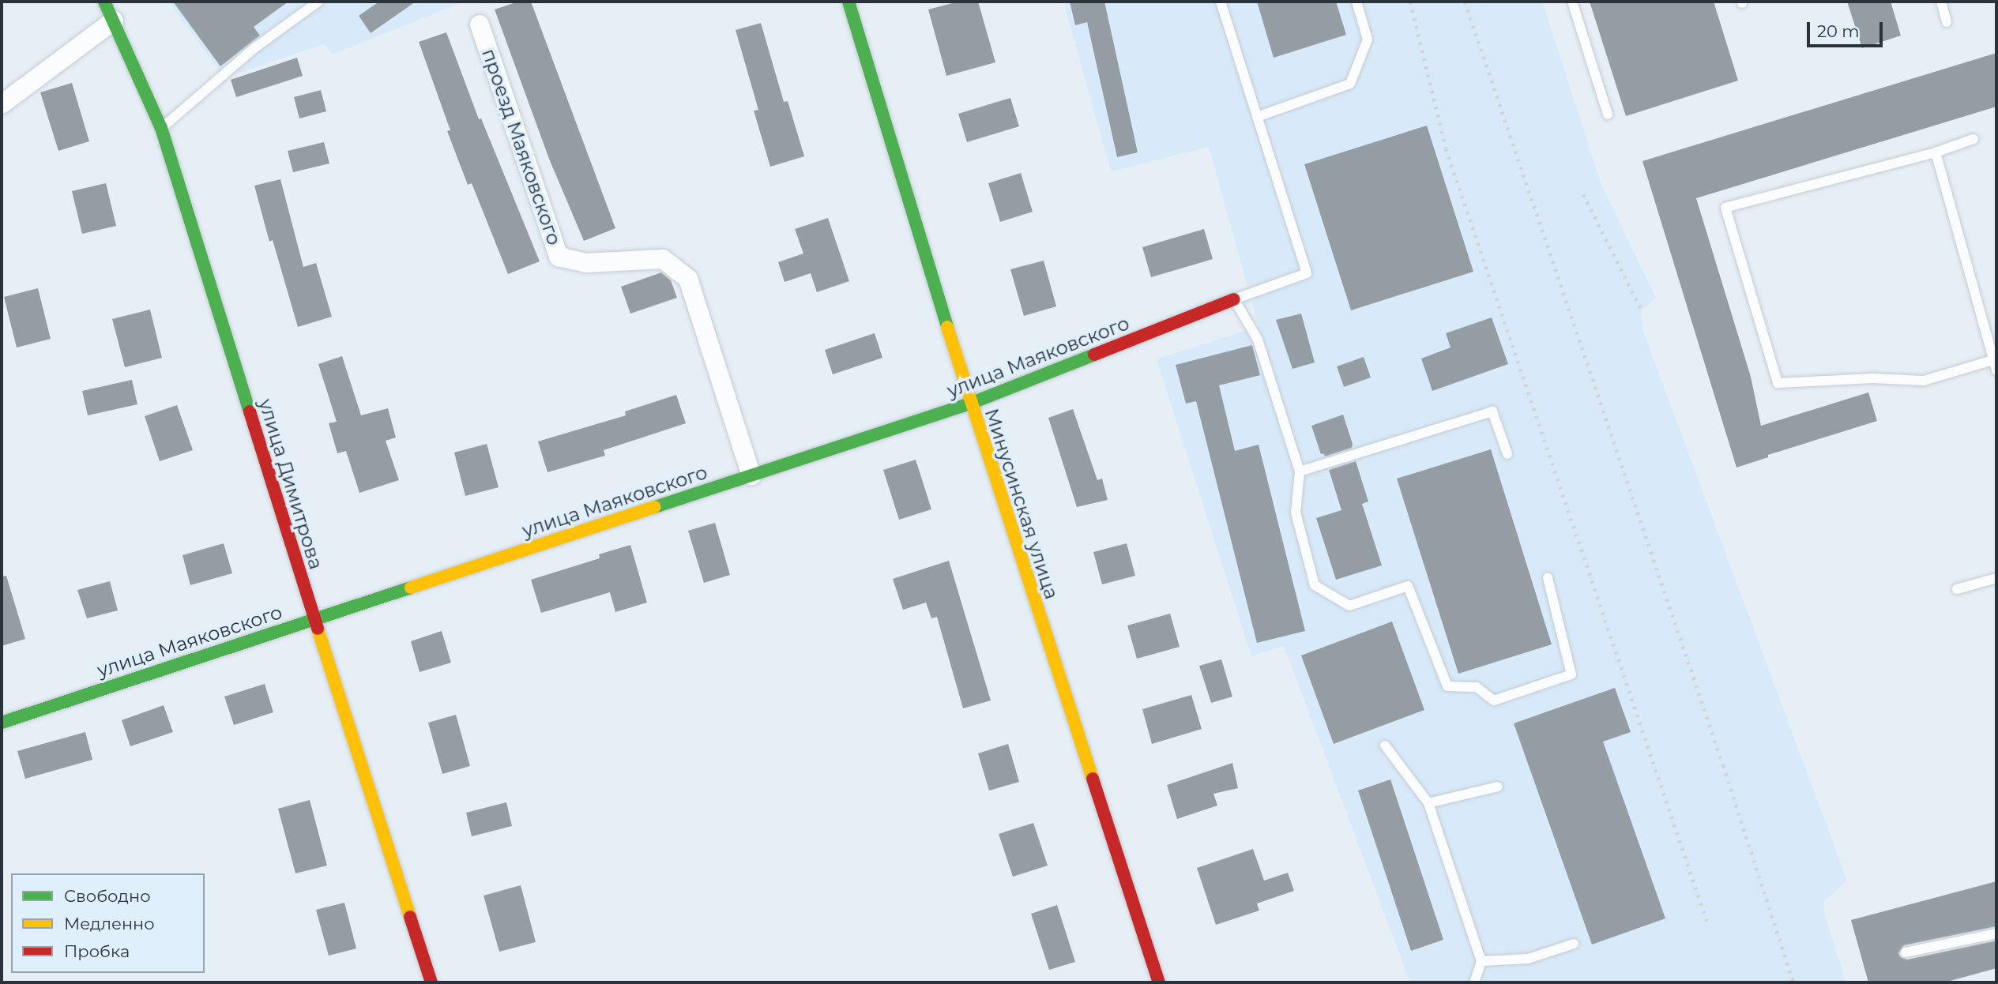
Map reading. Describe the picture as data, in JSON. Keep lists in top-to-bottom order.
{
  "streets": {
    "street": [
      "проезд Маяковского",
      "улица Маяковского",
      "улица Димитрова",
      "Минусинская улица"
    ]
  },
  "crossings": [
    ["проезд Маяковского", "улица Маяковского"],
    ["улица Маяковского", "улица Димитрова"],
    ["улица Маяковского", "Минусинская улица"]
  ],
  "legend": ["Свободно", "Медленно", "Пробка"],
  "scale_bar": "20 m"
}
